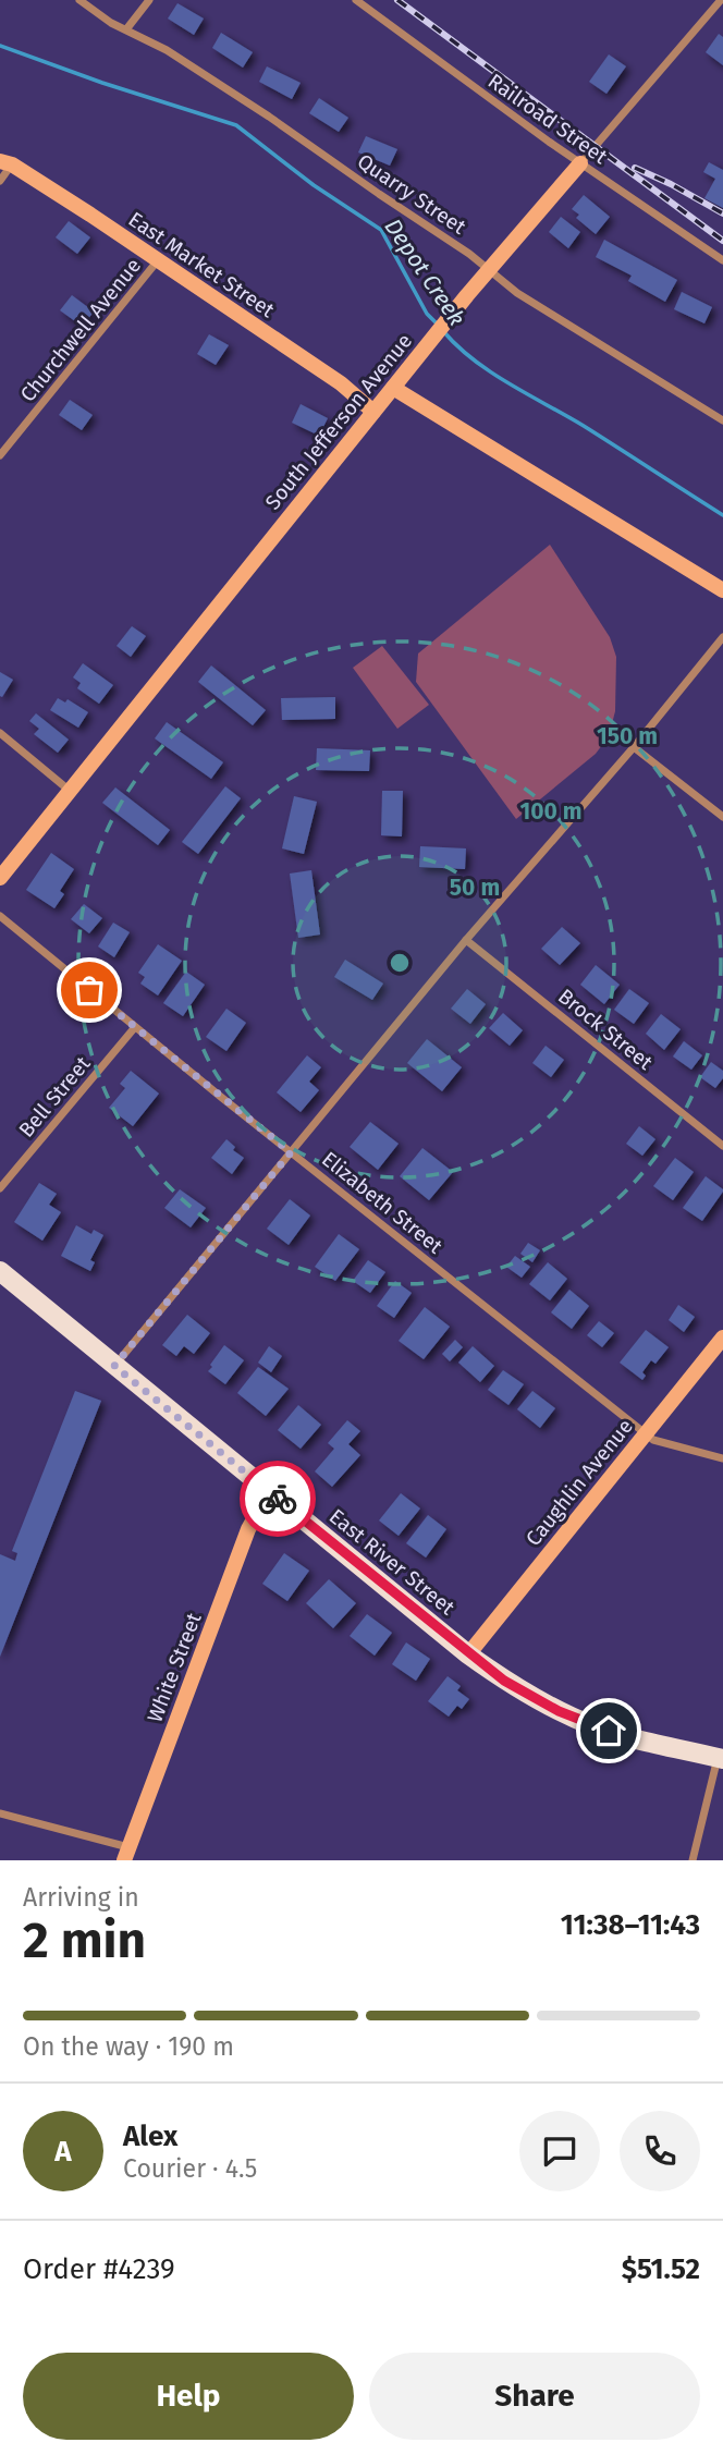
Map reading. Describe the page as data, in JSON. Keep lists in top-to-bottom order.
{
  "streets": {
    "main road": ["East River Street"],
    "street": [
      "Railroad Street",
      "Quarry Street",
      "East Market Street",
      "Churchwell Avenue",
      "South Jefferson Avenue",
      "Brock Street",
      "Bell Street",
      "Elizabeth Street",
      "Caughlin Avenue",
      "White Street"
    ]
  },
  "crossings": [
    ["Railroad Street", "South Jefferson Avenue"],
    ["Quarry Street", "South Jefferson Avenue"],
    ["East Market Street", "Churchwell Avenue"],
    ["East Market Street", "South Jefferson Avenue"],
    ["Bell Street", "Elizabeth Street"],
    ["Elizabeth Street", "Caughlin Avenue"],
    ["Caughlin Avenue", "East River Street"],
    ["East River Street", "White Street"]
  ],
  "water": ["Depot Creek"],
  "page": {
    "heading": ["2 min", "Arriving in", "11:38–11:43"],
    "panel": [
      "Alex",
      "Courier · 4.5",
      "Order #4239",
      "$51.52"
    ],
    "bar": "On the way · 190 m",
    "round": "A",
    "buttons": ["Help", "Share"]
  },
  "rings": ["150 m", "100 m", "50 m"]
}
